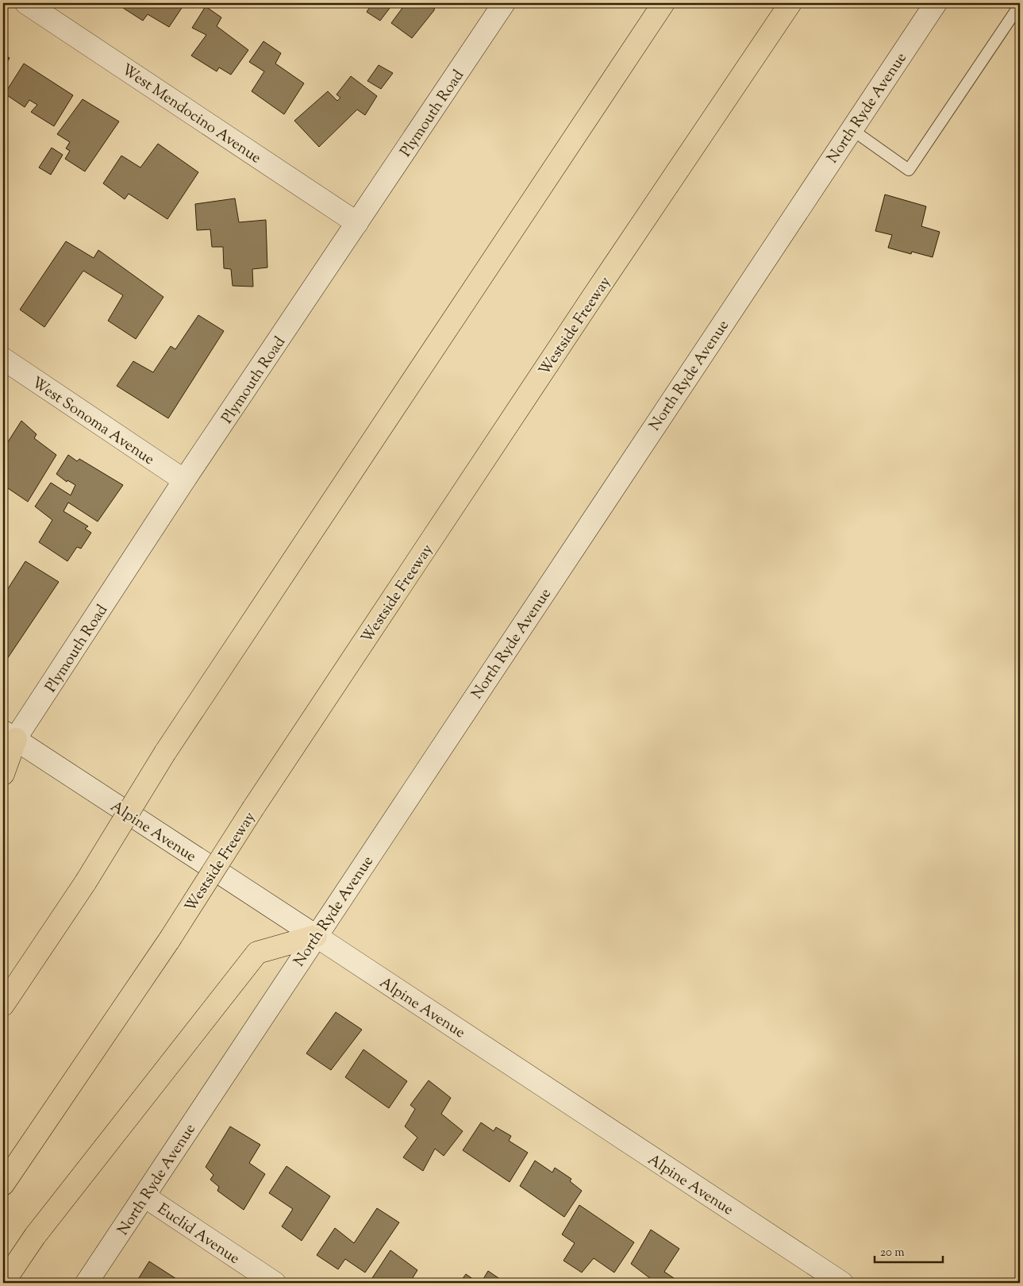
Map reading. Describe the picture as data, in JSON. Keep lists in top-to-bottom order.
{
  "streets": {
    "highway": ["Westside Freeway"],
    "street": [
      "North Ryde Avenue",
      "West Mendocino Avenue",
      "Plymouth Road",
      "West Sonoma Avenue",
      "Alpine Avenue",
      "Euclid Avenue"
    ]
  },
  "crossings": [
    ["North Ryde Avenue", "Alpine Avenue"],
    ["North Ryde Avenue", "Euclid Avenue"],
    ["West Mendocino Avenue", "Plymouth Road"],
    ["Plymouth Road", "West Sonoma Avenue"],
    ["Plymouth Road", "Alpine Avenue"]
  ],
  "scale_bar": "20 m"
}
